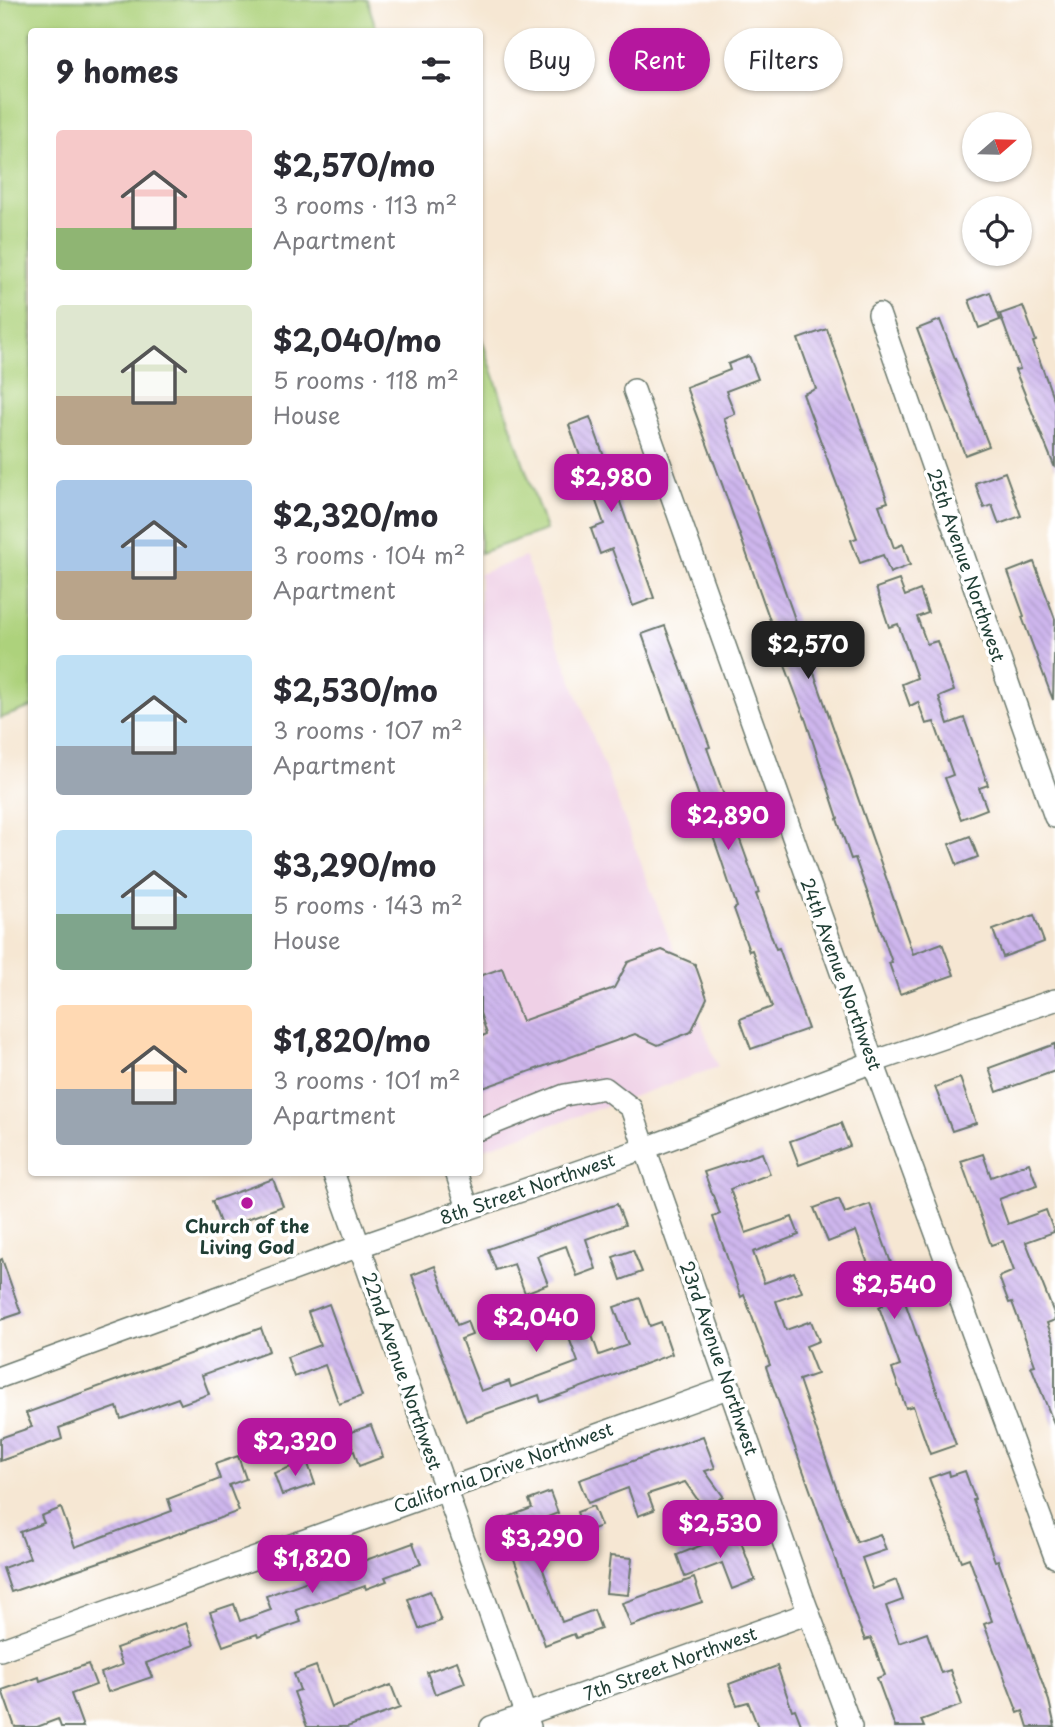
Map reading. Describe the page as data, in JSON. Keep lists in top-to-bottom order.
{
  "streets": {
    "street": [
      "25th Avenue Northwest",
      "24th Avenue Northwest",
      "8th Street Northwest",
      "23rd Avenue Northwest",
      "22nd Avenue Northwest",
      "California Drive Northwest",
      "7th Street Northwest"
    ]
  },
  "crossings": [
    ["24th Avenue Northwest", "8th Street Northwest"],
    ["8th Street Northwest", "23rd Avenue Northwest"],
    ["8th Street Northwest", "22nd Avenue Northwest"],
    ["23rd Avenue Northwest", "California Drive Northwest"],
    ["23rd Avenue Northwest", "7th Street Northwest"],
    ["22nd Avenue Northwest", "California Drive Northwest"],
    ["22nd Avenue Northwest", "7th Street Northwest"]
  ],
  "places": ["Church of the Living God"],
  "north": "right",
  "page": {
    "chip": ["Buy", "Rent", "Filters"],
    "heading": "9 homes",
    "list": [
      {
        "name": "$2,570/mo",
        "note": "3 rooms · 113 m² · Apartment"
      },
      {
        "name": "$2,040/mo",
        "note": "5 rooms · 118 m² · House"
      },
      {
        "name": "$2,320/mo",
        "note": "3 rooms · 104 m² · Apartment"
      },
      {
        "name": "$2,530/mo",
        "note": "3 rooms · 107 m² · Apartment"
      },
      {
        "name": "$3,290/mo",
        "note": "5 rooms · 143 m² · House"
      },
      {
        "name": "$1,820/mo",
        "note": "3 rooms · 101 m² · Apartment"
      }
    ],
    "price": [
      "$2,980",
      "$2,570",
      "$2,890",
      "$2,540",
      "$2,040",
      "$2,320",
      "$2,530",
      "$3,290",
      "$1,820"
    ]
  }
}
